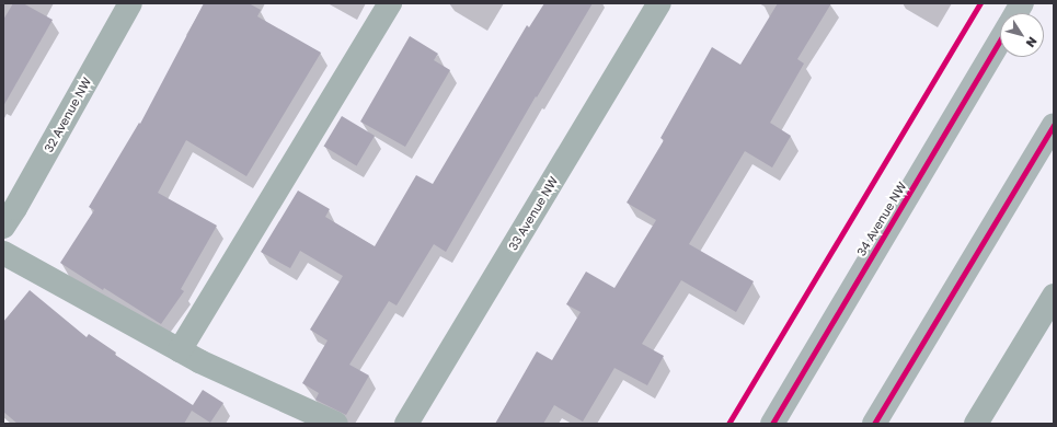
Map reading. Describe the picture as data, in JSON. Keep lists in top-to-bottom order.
{
  "streets": {
    "main road": ["34 Avenue NW"],
    "street": ["32 Avenue NW", "33 Avenue NW"]
  },
  "north": "bottom right"
}
